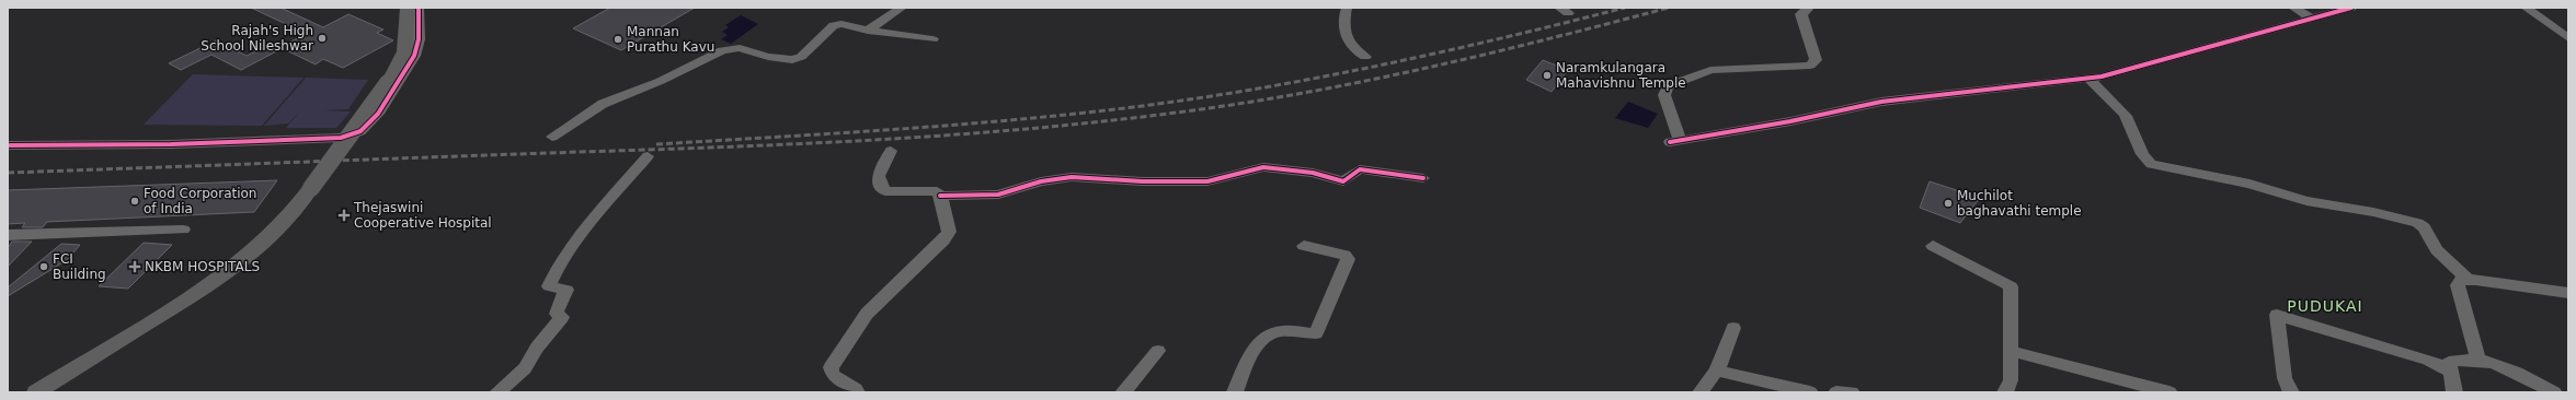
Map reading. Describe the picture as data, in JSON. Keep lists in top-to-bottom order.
{
  "districts": ["PUDUKAI"],
  "places": {
    "other": [
      "Rajah's High School Nileshwar",
      "Mannan Purathu Kavu",
      "Naramkulangara Mahavishnu Temple",
      "Food Corporation of India",
      "Muchilot baghavathi temple",
      "FCI Building"
    ],
    "health": ["Thejaswini Cooperative Hospital", "NKBM HOSPITALS"]
  }
}
